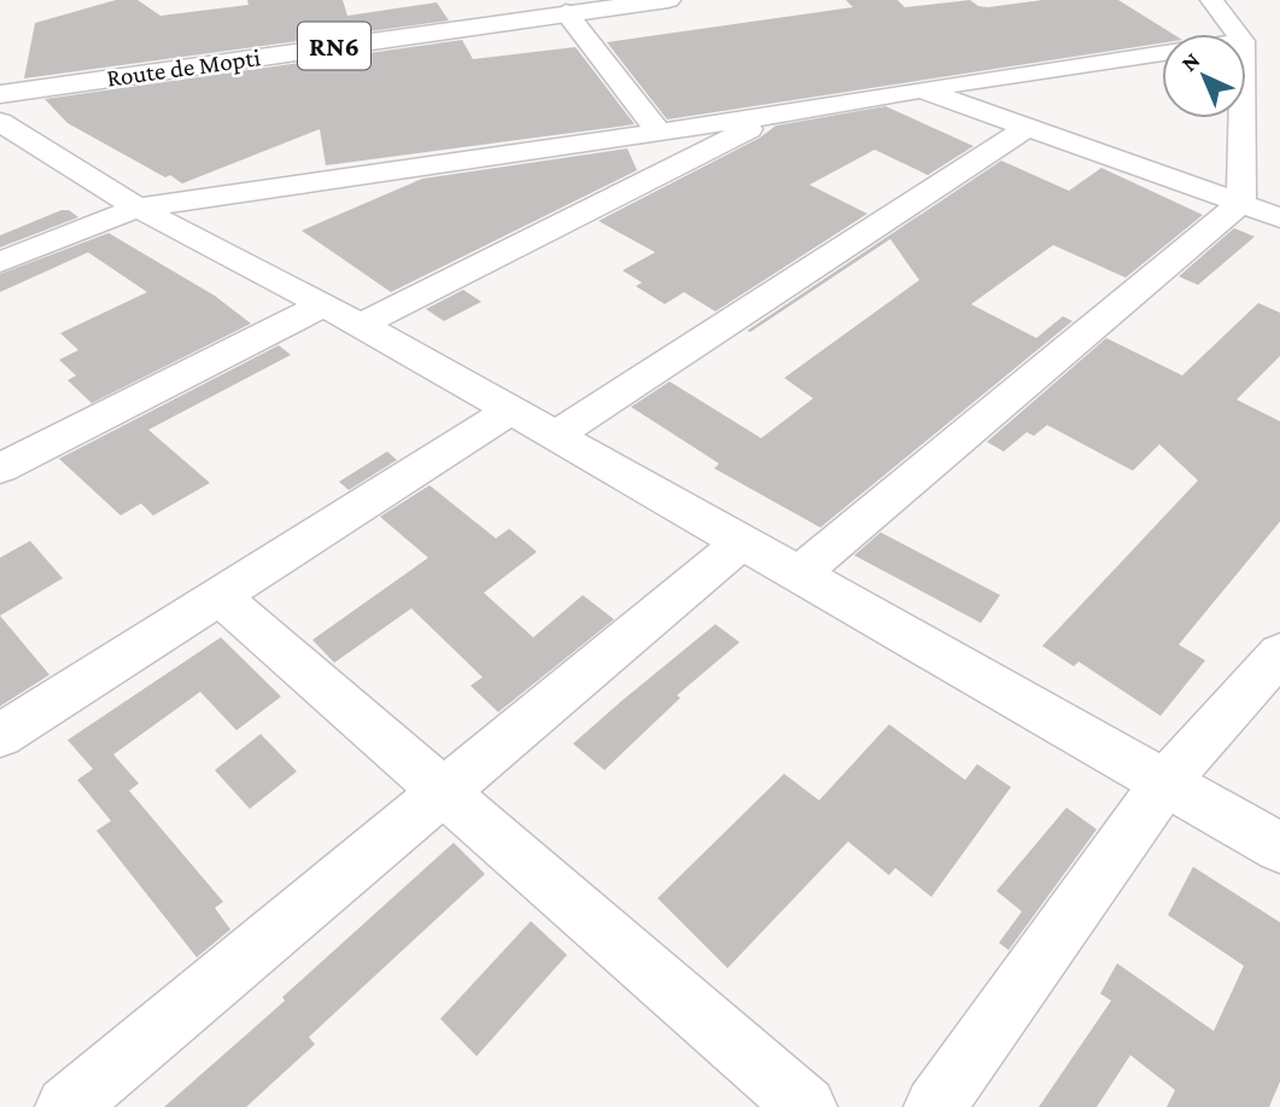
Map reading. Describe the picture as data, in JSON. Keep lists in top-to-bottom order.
{
  "streets": {
    "highway": ["RN6", "Route de Mopti"]
  },
  "north": "top left"
}
